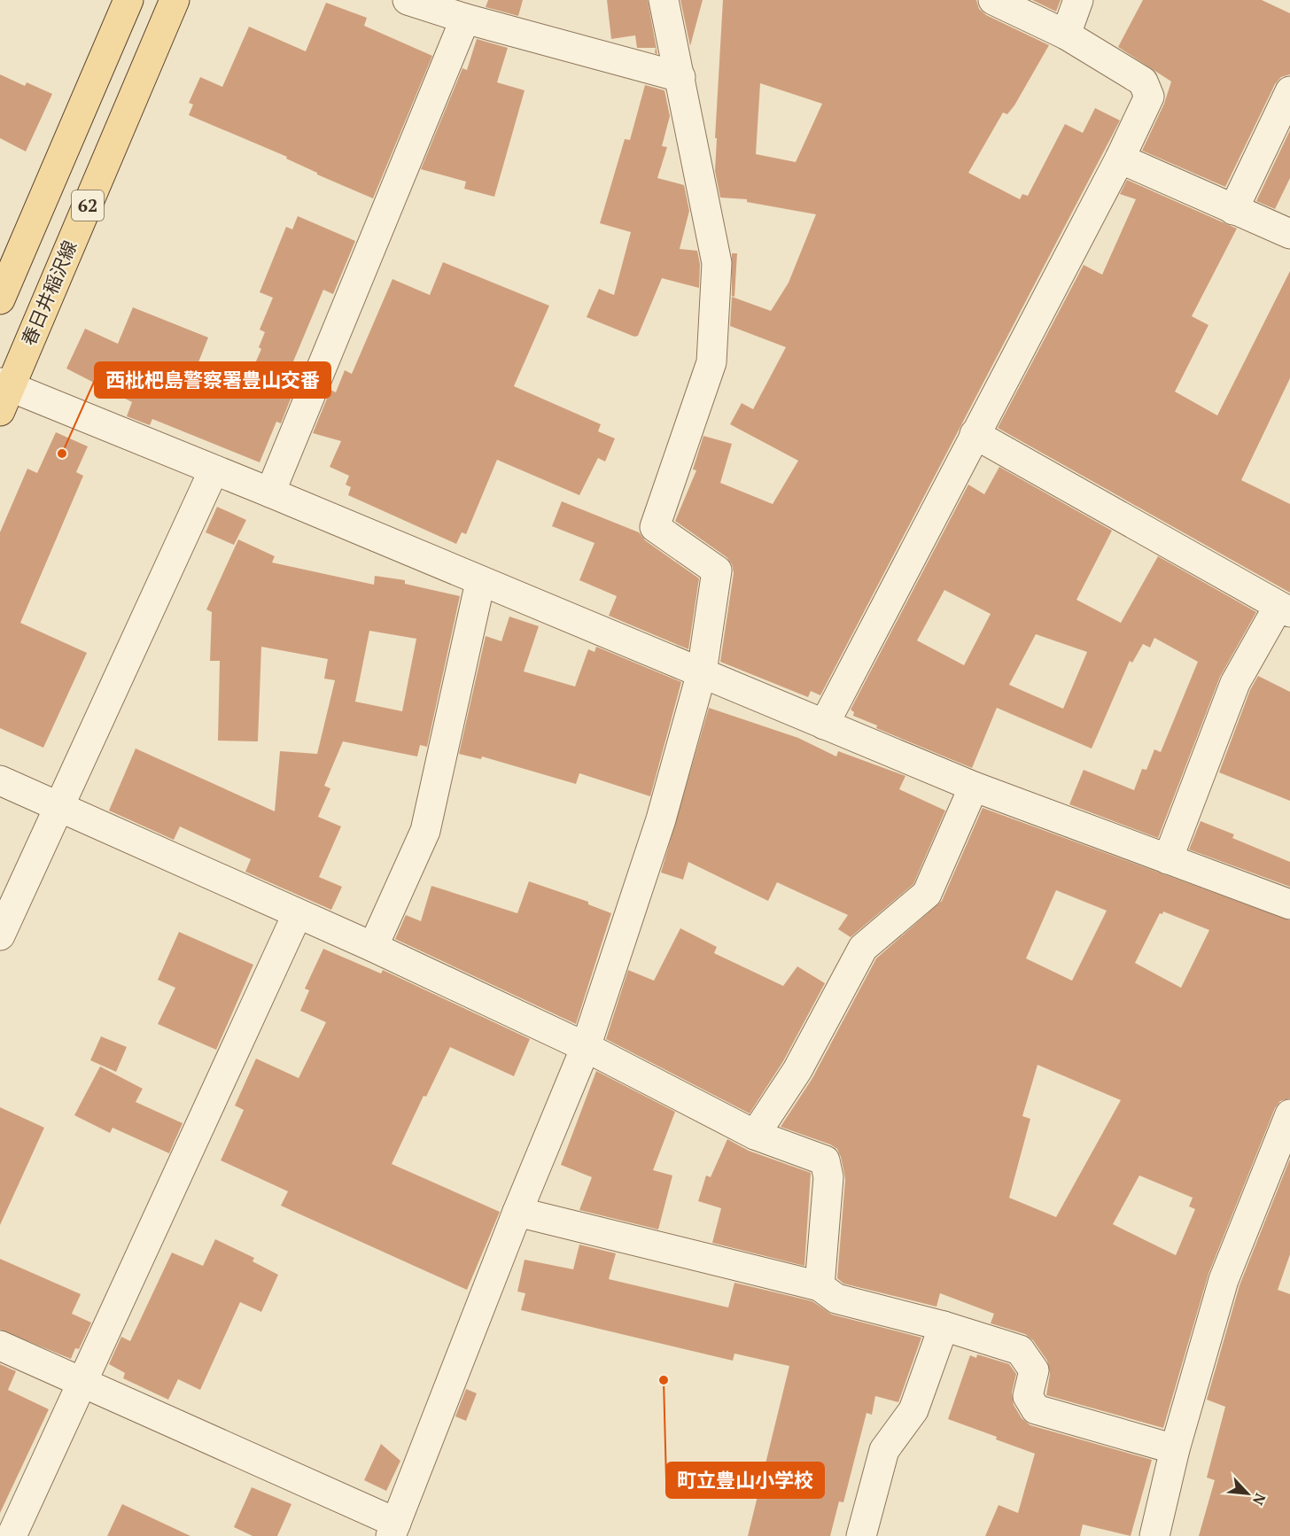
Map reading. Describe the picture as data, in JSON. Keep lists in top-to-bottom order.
{
  "streets": {
    "main road": ["62", "春日井稲沢線"]
  },
  "places": ["西枇杷島警察署豊山交番", "町立豊山小学校"],
  "north": "bottom right"
}
